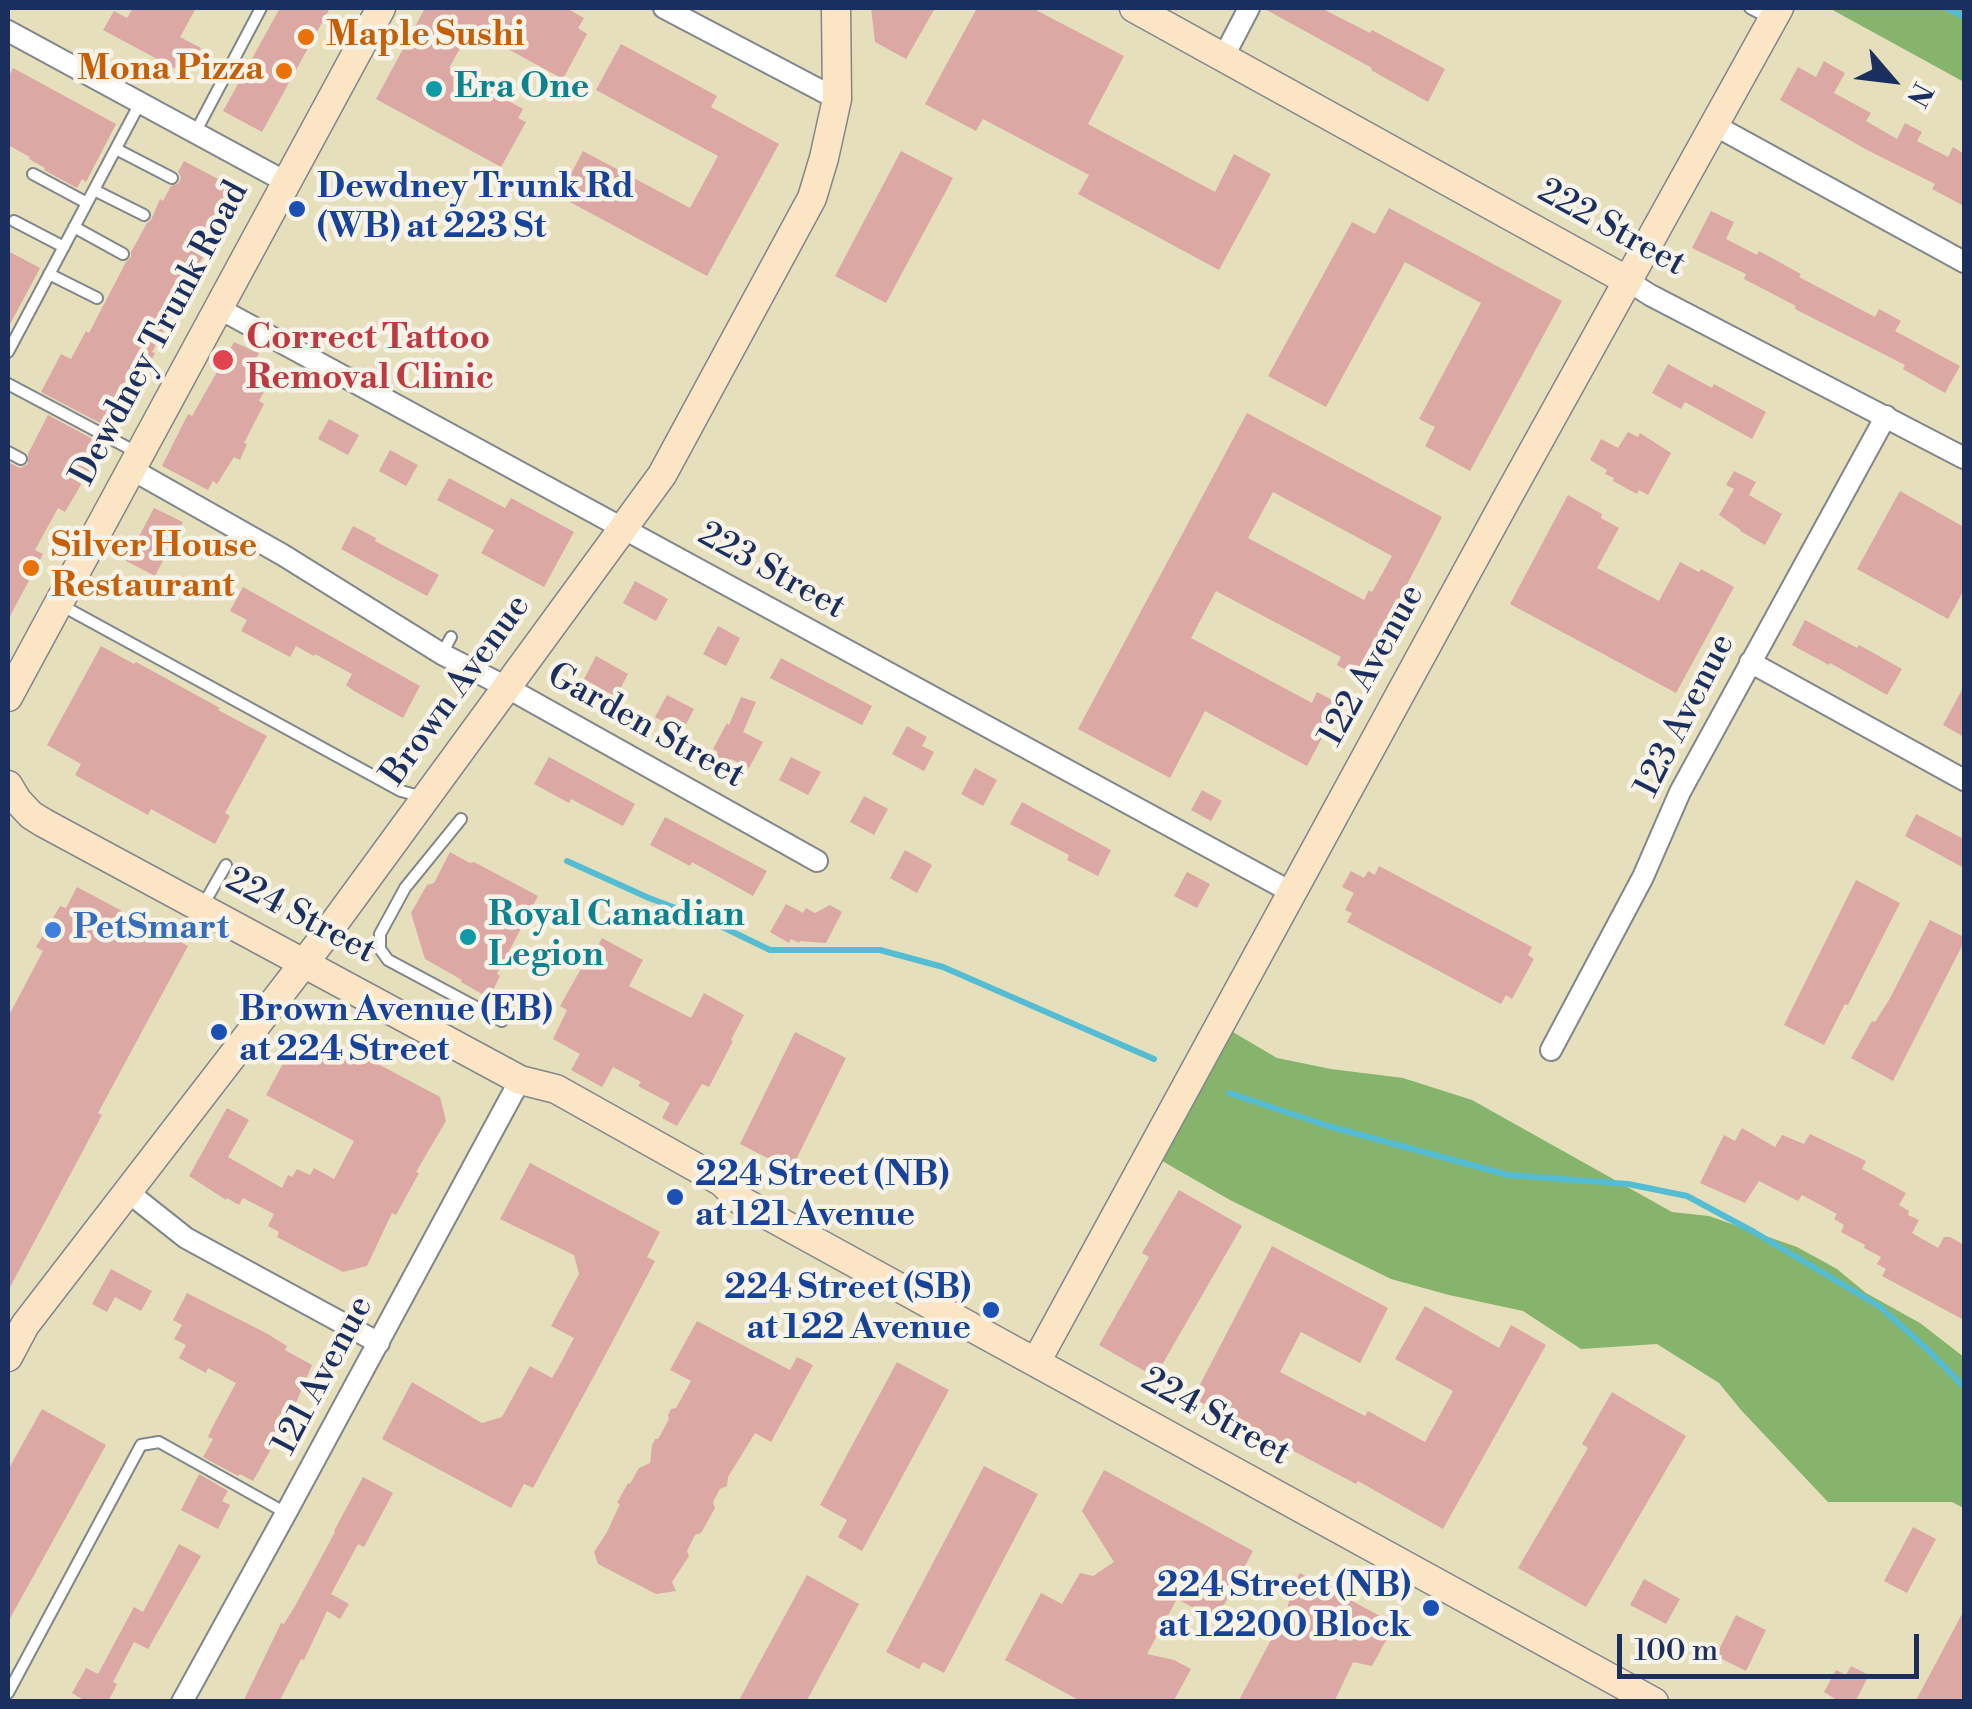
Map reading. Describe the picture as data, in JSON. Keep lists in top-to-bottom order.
{
  "streets": {
    "street": [
      "222 Street",
      "Dewdney Trunk Road",
      "223 Street",
      "122 Avenue",
      "Brown Avenue",
      "123 Avenue",
      "Garden Street",
      "224 Street",
      "121 Avenue"
    ]
  },
  "crossings": [
    ["222 Street", "122 Avenue"],
    ["222 Street", "123 Avenue"],
    ["Dewdney Trunk Road", "223 Street"],
    ["Dewdney Trunk Road", "Garden Street"],
    ["223 Street", "122 Avenue"],
    ["223 Street", "Brown Avenue"],
    ["122 Avenue", "224 Street"],
    ["Brown Avenue", "Garden Street"],
    ["Brown Avenue", "224 Street"],
    ["224 Street", "121 Avenue"]
  ],
  "places": [
    "Maple Sushi",
    "Mona Pizza",
    "Era One",
    "Dewdney Trunk Rd (WB) at 223 St",
    "Correct Tattoo Removal Clinic",
    "Silver House Restaurant",
    "PetSmart",
    "Royal Canadian Legion",
    "Brown Avenue (EB) at 224 Street",
    "224 Street (NB) at 121 Avenue",
    "224 Street (SB) at 122 Avenue",
    "224 Street (NB) at 12200 Block"
  ],
  "scale_bar": "100 m",
  "north": "bottom right"
}
